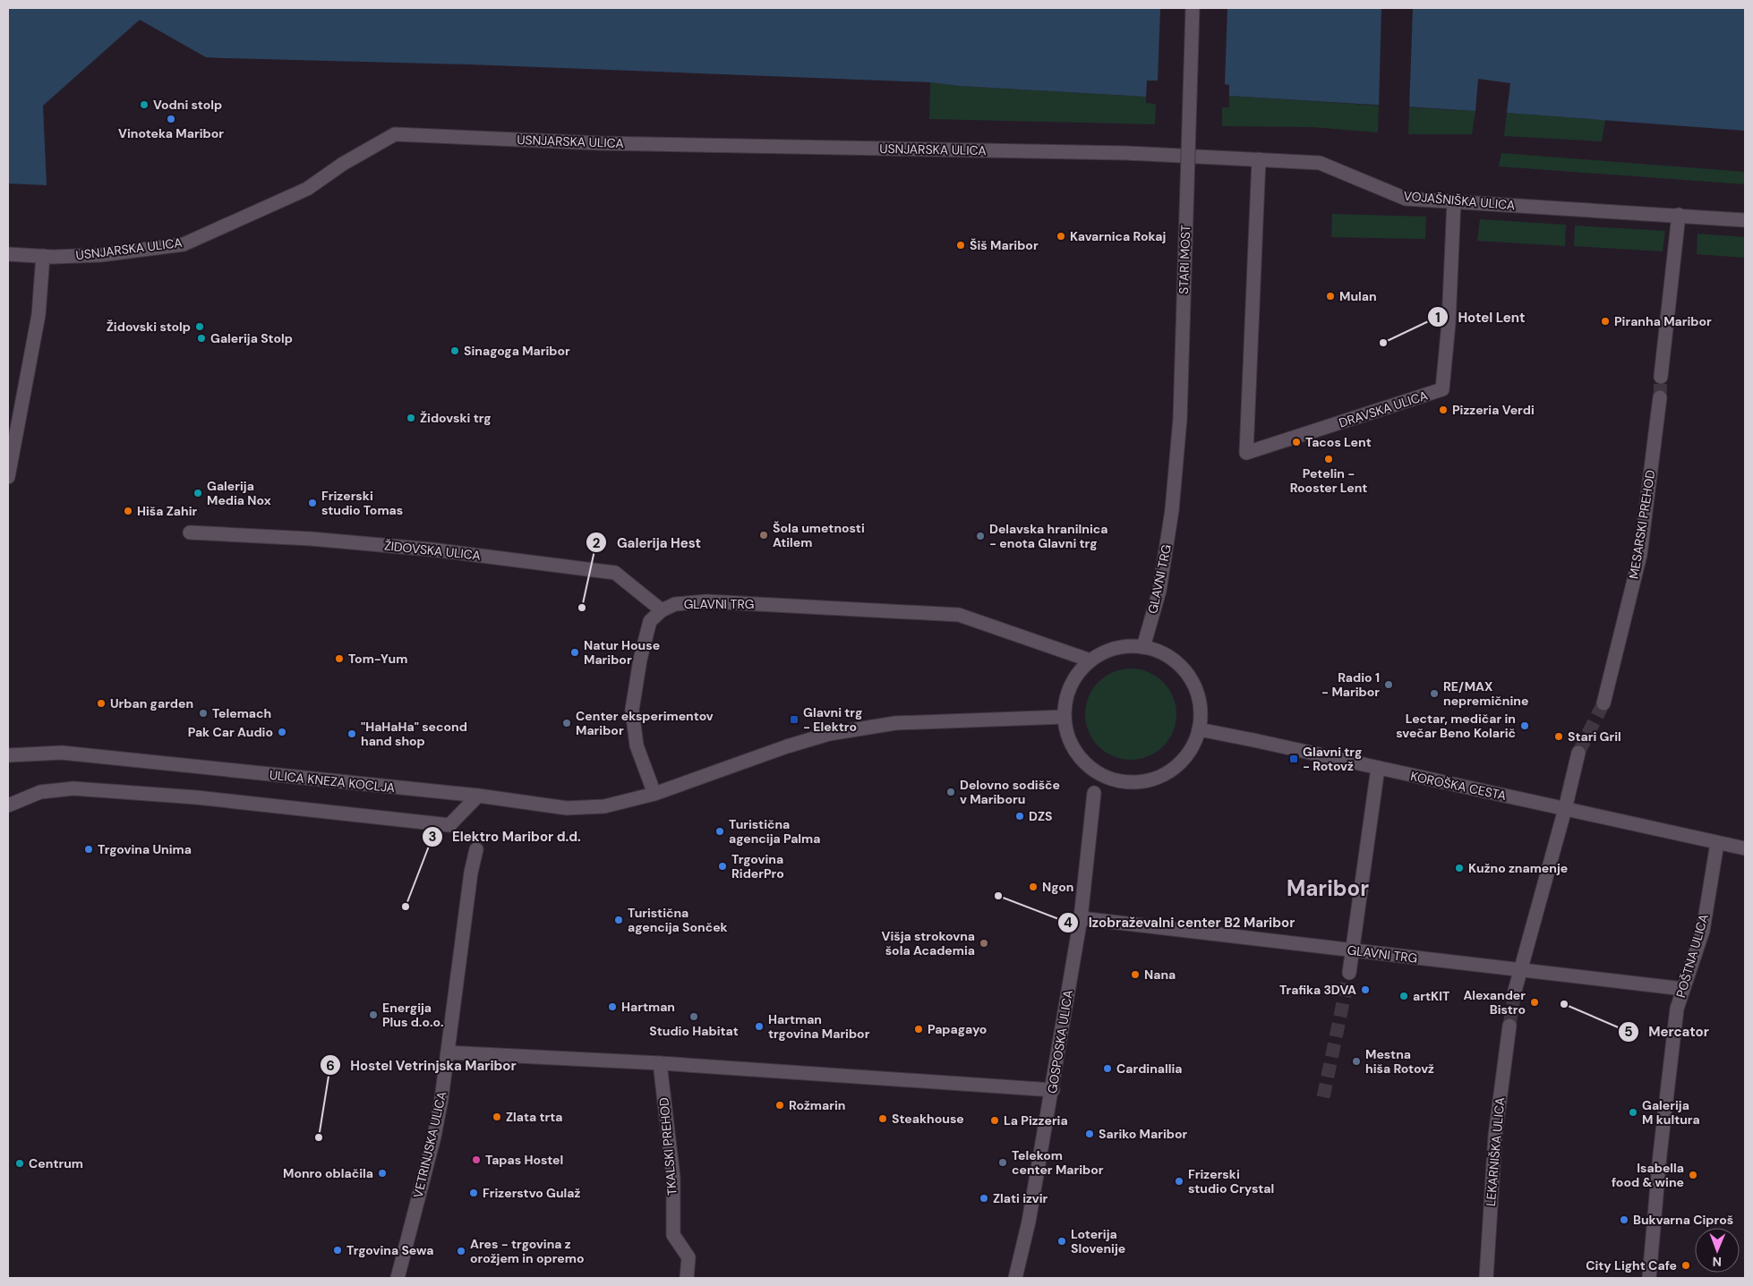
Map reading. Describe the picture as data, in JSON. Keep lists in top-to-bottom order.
{
  "streets": {
    "street": [
      "USNJARSKA ULICA",
      "VOJAŠNIŠKA ULICA",
      "STARI MOST",
      "DRAVSKA ULICA",
      "MESARSKI PREHOD",
      "ŽIDOVSKA ULICA",
      "GLAVNI TRG",
      "ULICA KNEZA KOCLJA",
      "KOROŠKA CESTA",
      "POŠTNA ULICA",
      "GOSPOSKA ULICA",
      "VETRINJSKA ULICA",
      "TKALSKI PREHOD",
      "LEKARNIŠKA ULICA"
    ]
  },
  "crossings": [
    ["USNJARSKA ULICA", "VOJAŠNIŠKA ULICA"],
    ["VOJAŠNIŠKA ULICA", "DRAVSKA ULICA"],
    ["STARI MOST", "GLAVNI TRG"],
    ["ŽIDOVSKA ULICA", "GLAVNI TRG"],
    ["GLAVNI TRG", "KOROŠKA CESTA"],
    ["GLAVNI TRG", "POŠTNA ULICA"],
    ["GLAVNI TRG", "GOSPOSKA ULICA"],
    ["KOROŠKA CESTA", "POŠTNA ULICA"]
  ],
  "districts": ["Maribor"],
  "places": {
    "other": [
      "Vodni stolp",
      "Vinoteka Maribor",
      "Kavarnica Rokaj",
      "Šiš Maribor",
      "Mulan",
      "Piranha Maribor",
      "Židovski stolp",
      "Galerija Stolp",
      "Hotel Lent",
      "Sinagoga Maribor",
      "Pizzeria Verdi",
      "Židovski trg",
      "Tacos Lent",
      "Petelin - Rooster Lent",
      "Galerija Media Nox",
      "Frizerski studio Tomas",
      "Hiša Zahir",
      "Šola umetnosti Atilem",
      "Delavska hranilnica - enota Glavni trg",
      "Galerija Hest",
      "Natur House Maribor",
      "Tom-Yum",
      "Radio 1 - Maribor",
      "RE/MAX nepremičnine",
      "Urban garden",
      "Telemach",
      "Center eksperimentov Maribor",
      "Lectar, medičar in svečar Beno Kolarič",
      "Pak Car Audio",
      "\"HaHaHa\" second hand shop",
      "Stari Gril",
      "Delovno sodišče v Mariboru",
      "DZS",
      "Turistična agencija Palma",
      "Trgovina Unima",
      "Trgovina RiderPro",
      "Kužno znamenje",
      "Ngon",
      "Izobraževalni center B2 Maribor",
      "Elektro Maribor d.d.",
      "Turistična agencija Sonček",
      "Višja strokovna šola Academia",
      "Nana",
      "Trafika 3DVA",
      "artKIT",
      "Alexander Bistro",
      "Mercator",
      "Hartman",
      "Energija Plus d.o.o.",
      "Studio Habitat",
      "Hartman trgovina Maribor",
      "Papagayo",
      "Mestna hiša Rotovž",
      "Cardinallia",
      "Rožmarin",
      "Galerija M kultura",
      "Zlata trta",
      "Steakhouse",
      "La Pizzeria",
      "Sariko Maribor",
      "Hostel Vetrinjska Maribor",
      "Tapas Hostel",
      "Telekom center Maribor",
      "Centrum",
      "Monro oblačila",
      "Isabella food & wine",
      "Frizerski studio Crystal",
      "Frizerstvo Gulaž",
      "Zlati izvir",
      "Bukvarna Ciproš",
      "Loterija Slovenije",
      "Trgovina Sewa",
      "Ares - trgovina z orožjem in opremo",
      "City Light Cafe"
    ],
    "transit": ["Glavni trg - Elektro", "Glavni trg - Rotovž"]
  },
  "north": "bottom"
}
